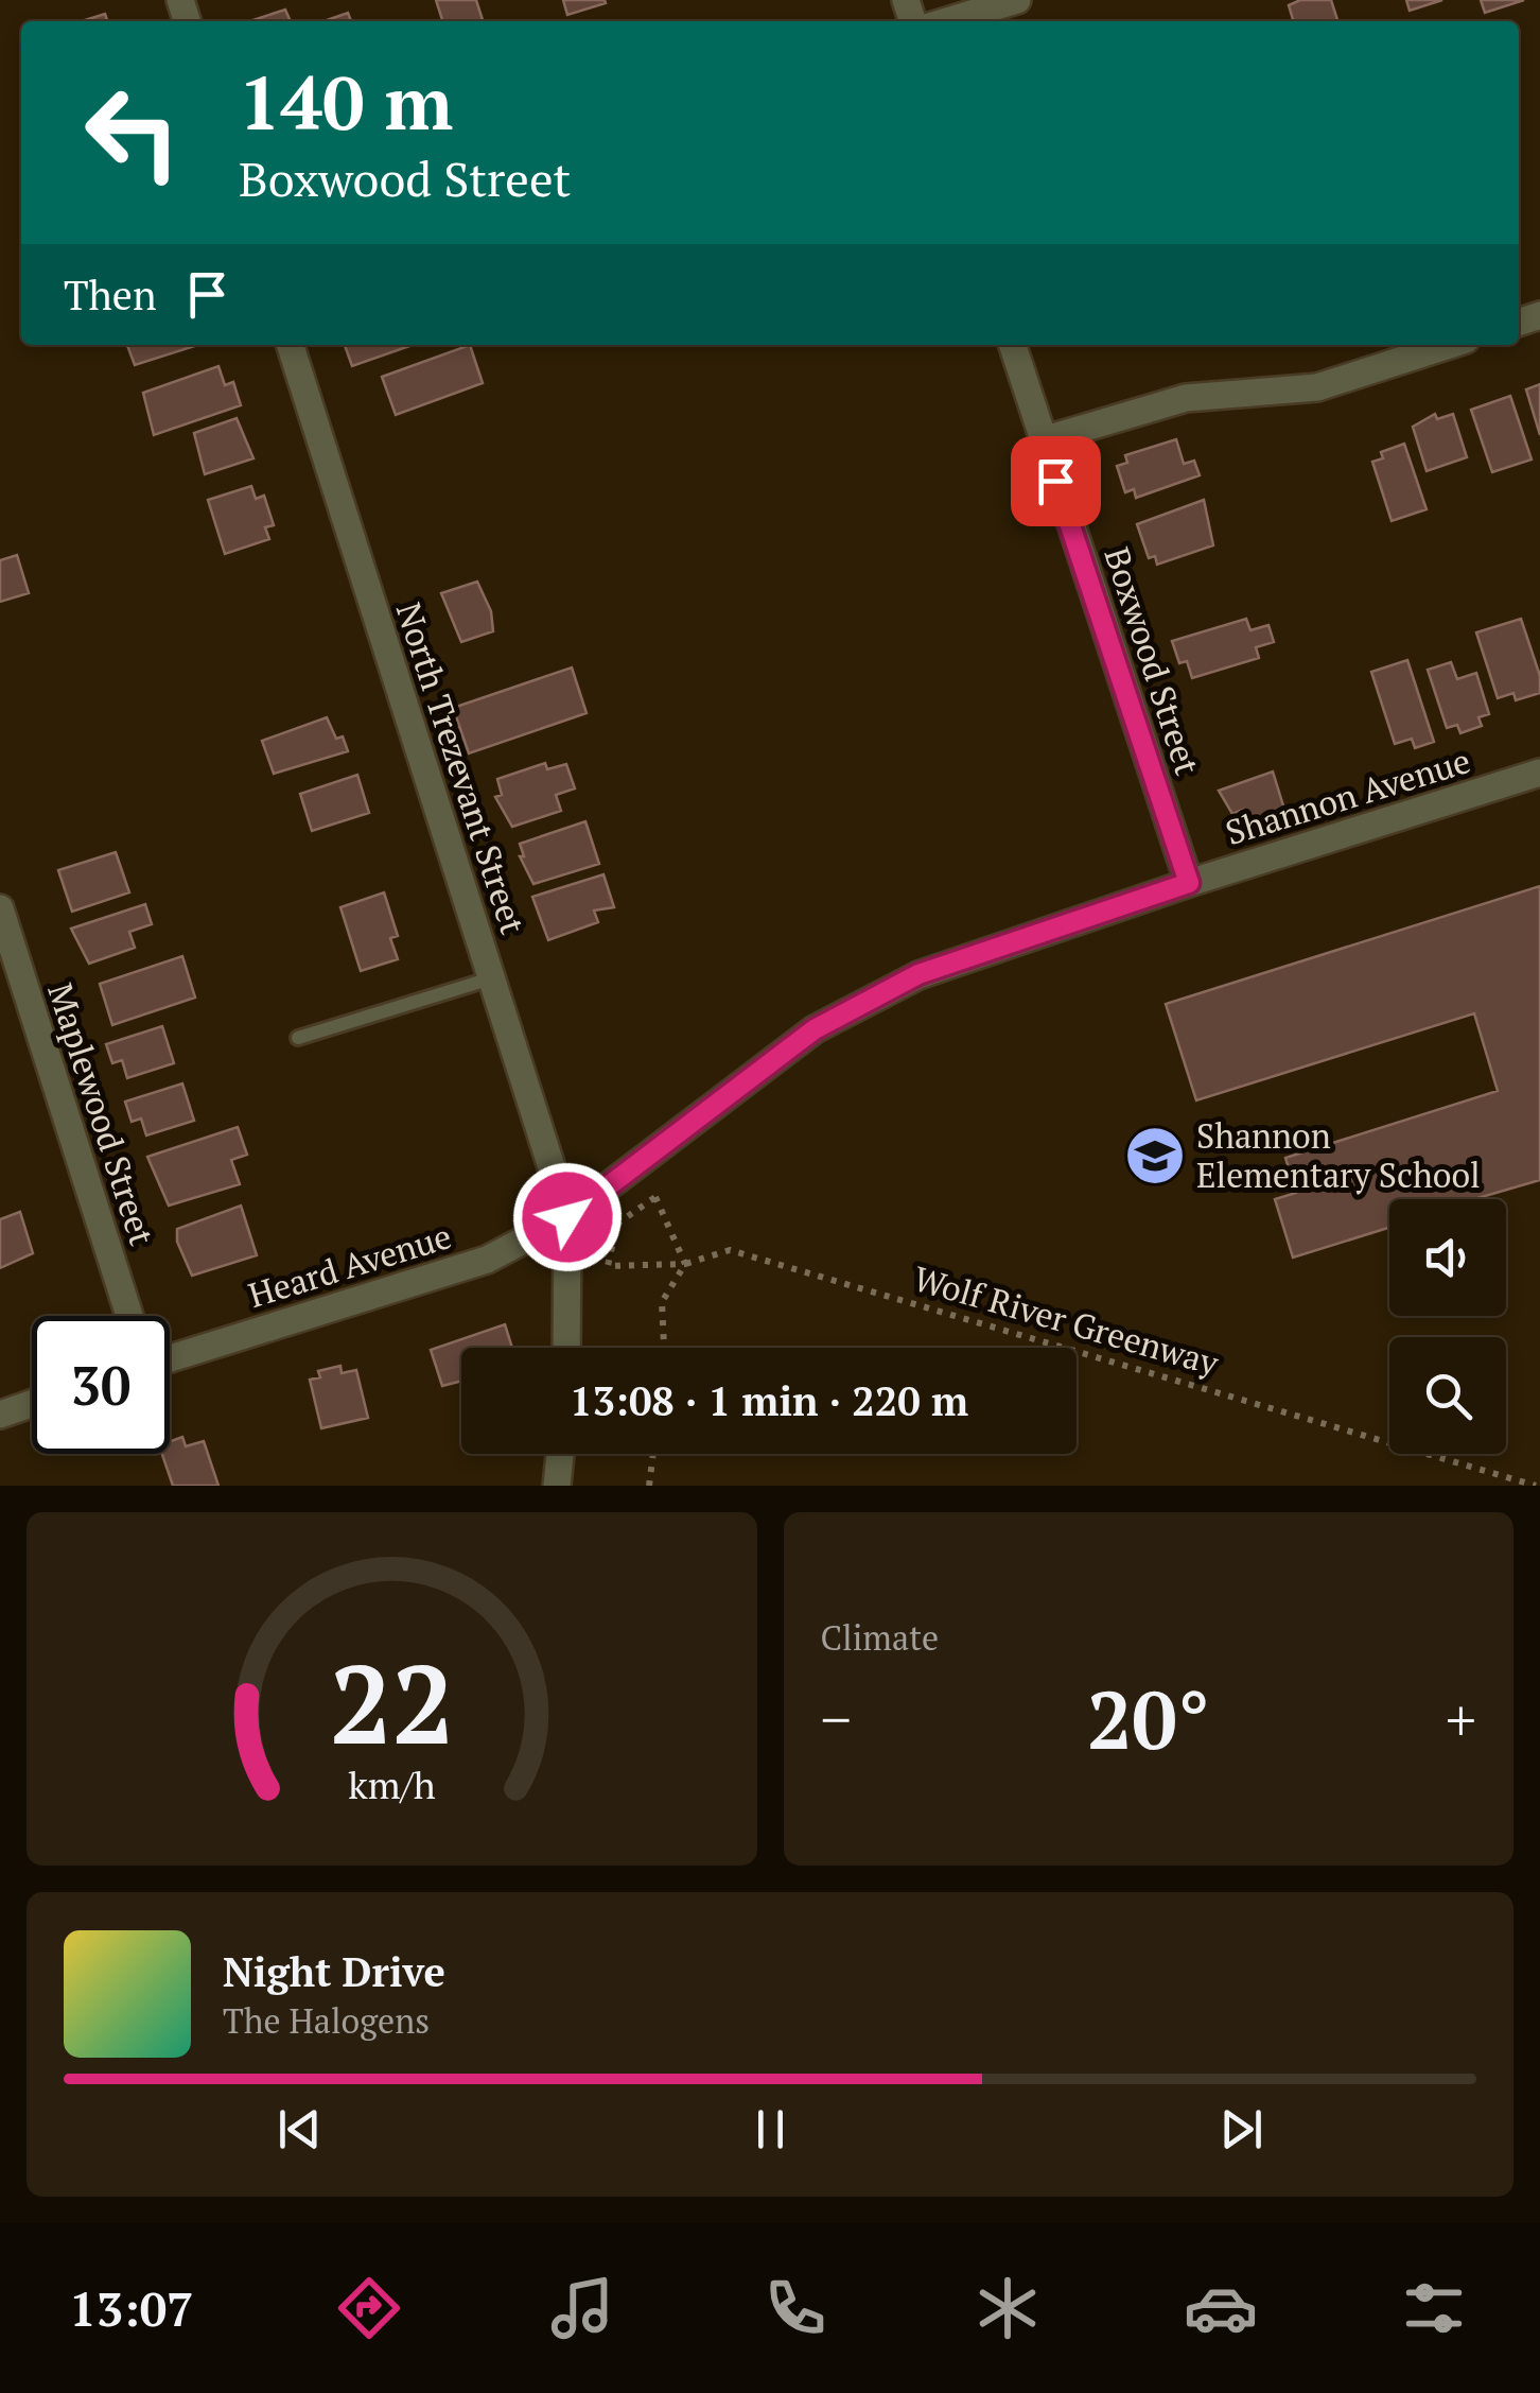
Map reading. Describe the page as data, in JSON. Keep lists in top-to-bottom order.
{
  "streets": {
    "street": [
      "Boxwood Street",
      "North Trezevant Street",
      "Shannon Avenue",
      "Maplewood Street",
      "Heard Avenue"
    ],
    "path": ["Wolf River Greenway"]
  },
  "crossings": [
    ["Boxwood Street", "Shannon Avenue"],
    ["North Trezevant Street", "Shannon Avenue"],
    ["North Trezevant Street", "Heard Avenue"],
    ["Shannon Avenue", "Heard Avenue"]
  ],
  "places": {
    "school or university": ["Shannon Elementary School"]
  },
  "page": {
    "turn": ["140 m", "Boxwood Street"],
    "then": "Then",
    "limit": "30",
    "trip": "13:08 · 1 min · 220 m",
    "tile": "Climate",
    "heat": ["−", "20°", "+"],
    "song": ["Night Drive", "The Halogens"],
    "tabs": "13:07",
    "gauge": ["22", "km/h"]
  }
}
